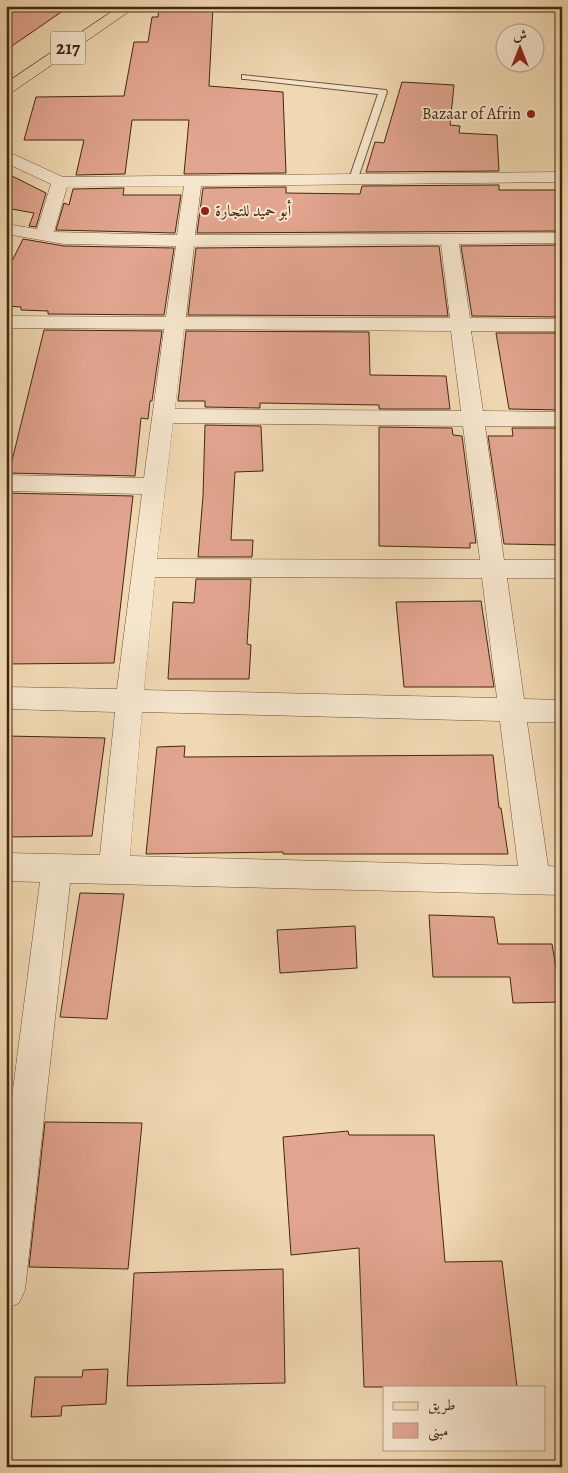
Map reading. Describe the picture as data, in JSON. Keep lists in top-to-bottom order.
{
  "streets": {
    "main road": ["217"]
  },
  "places": ["Bazaar of Afrin", "أبو حميد للتجارة"],
  "legend": ["طريق", "مبنى"],
  "north": "top"
}
